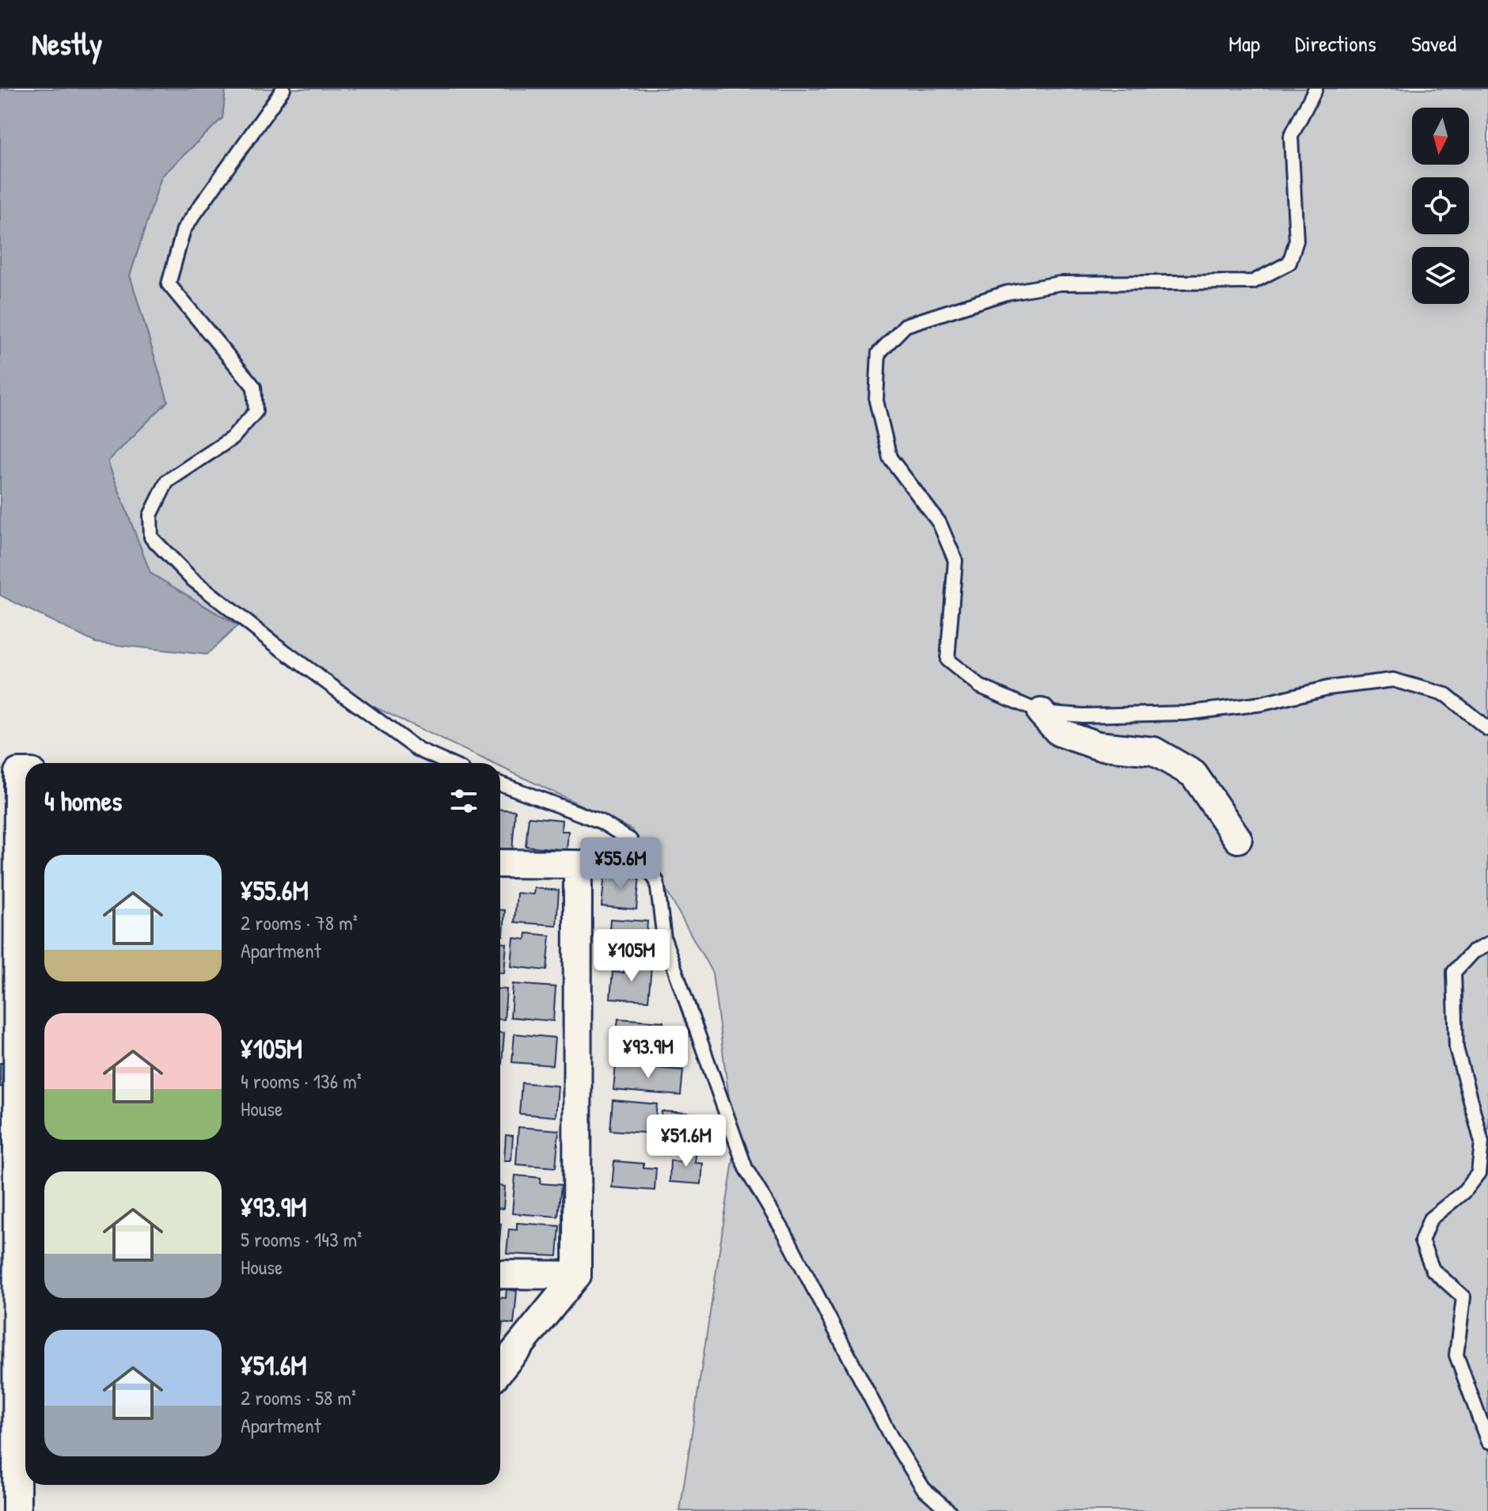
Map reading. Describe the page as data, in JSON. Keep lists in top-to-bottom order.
{
  "north": "bottom",
  "page": {
    "header": "Nestly",
    "nav": ["Map", "Directions", "Saved"],
    "heading": "4 homes",
    "price": [
      "¥55.6M",
      "¥105M",
      "¥93.9M",
      "¥51.6M"
    ],
    "list": [
      {
        "name": "¥55.6M",
        "note": "2 rooms · 78 m² · Apartment"
      },
      {
        "name": "¥105M",
        "note": "4 rooms · 136 m² · House"
      },
      {
        "name": "¥93.9M",
        "note": "5 rooms · 143 m² · House"
      },
      {
        "name": "¥51.6M",
        "note": "2 rooms · 58 m² · Apartment"
      }
    ]
  }
}
